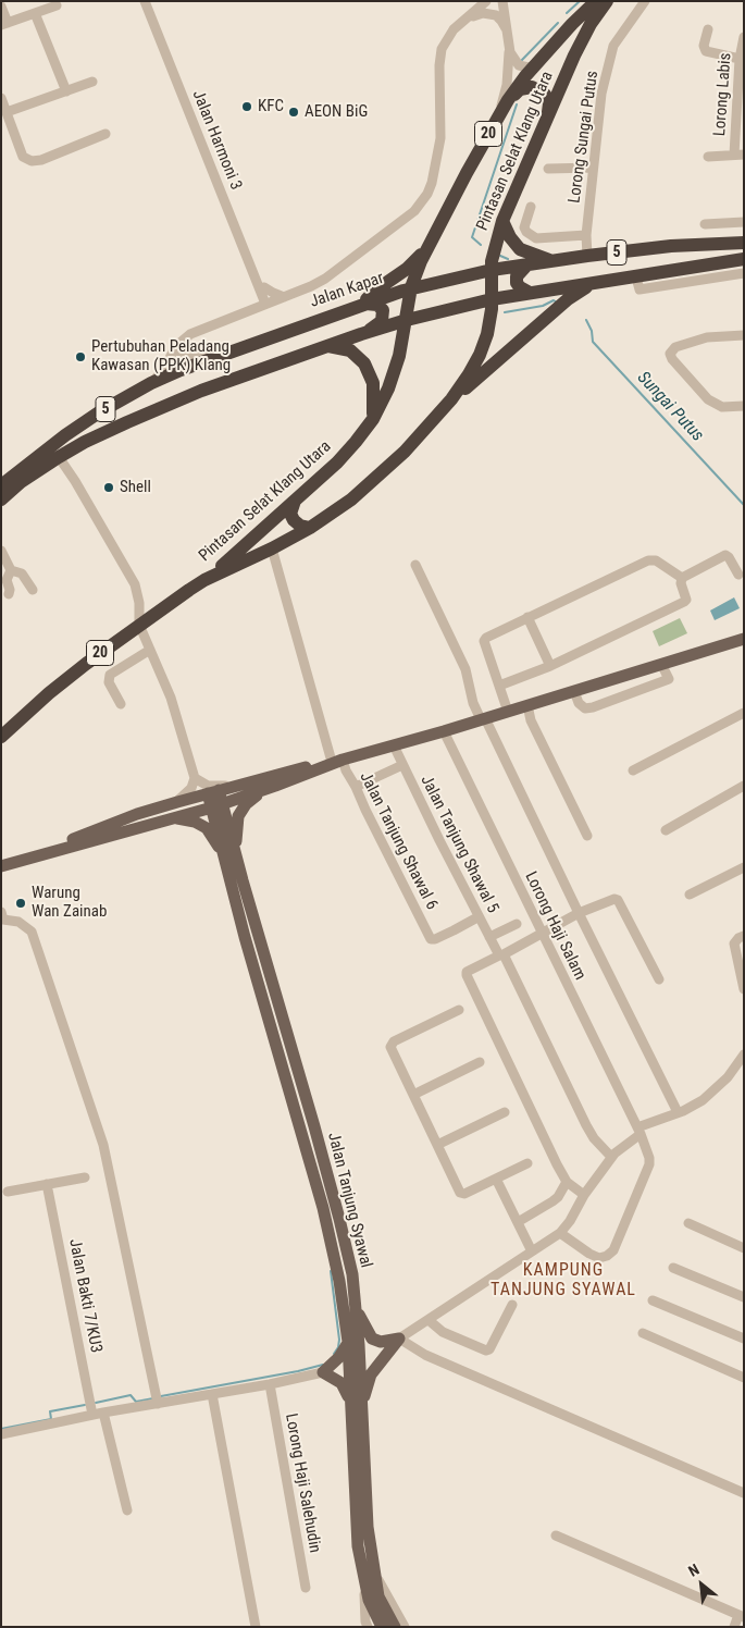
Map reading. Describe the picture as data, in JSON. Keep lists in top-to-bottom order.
{
  "streets": {
    "highway": [
      "20",
      "Pintasan Selat Klang Utara",
      "5",
      "Jalan Kapar"
    ],
    "main road": ["Jalan Tanjung Syawal"],
    "street": [
      "Lorong Labis",
      "Lorong Sungai Putus",
      "Jalan Harmoni 3",
      "Jalan Tanjung Shawal 6",
      "Jalan Tanjung Shawal 5",
      "Lorong Haji Salam",
      "Jalan Bakti 7/KU3",
      "Lorong Haji Salehudin"
    ]
  },
  "crossings": [
    ["Lorong Sungai Putus", "Jalan Kapar"],
    ["Pintasan Selat Klang Utara", "5"],
    ["Pintasan Selat Klang Utara", "Jalan Kapar"],
    ["Pintasan Selat Klang Utara", "Jalan Tanjung Shawal 6"],
    ["Jalan Tanjung Shawal 6", "Jalan Tanjung Shawal 5"]
  ],
  "districts": ["KAMPUNG TANJUNG SYAWAL"],
  "water": ["Sungai Putus"],
  "places": [
    "KFC",
    "AEON BiG",
    "Pertubuhan Peladang Kawasan (PPK) Klang",
    "Shell",
    "Warung Wan Zainab"
  ],
  "north": "top left"
}
